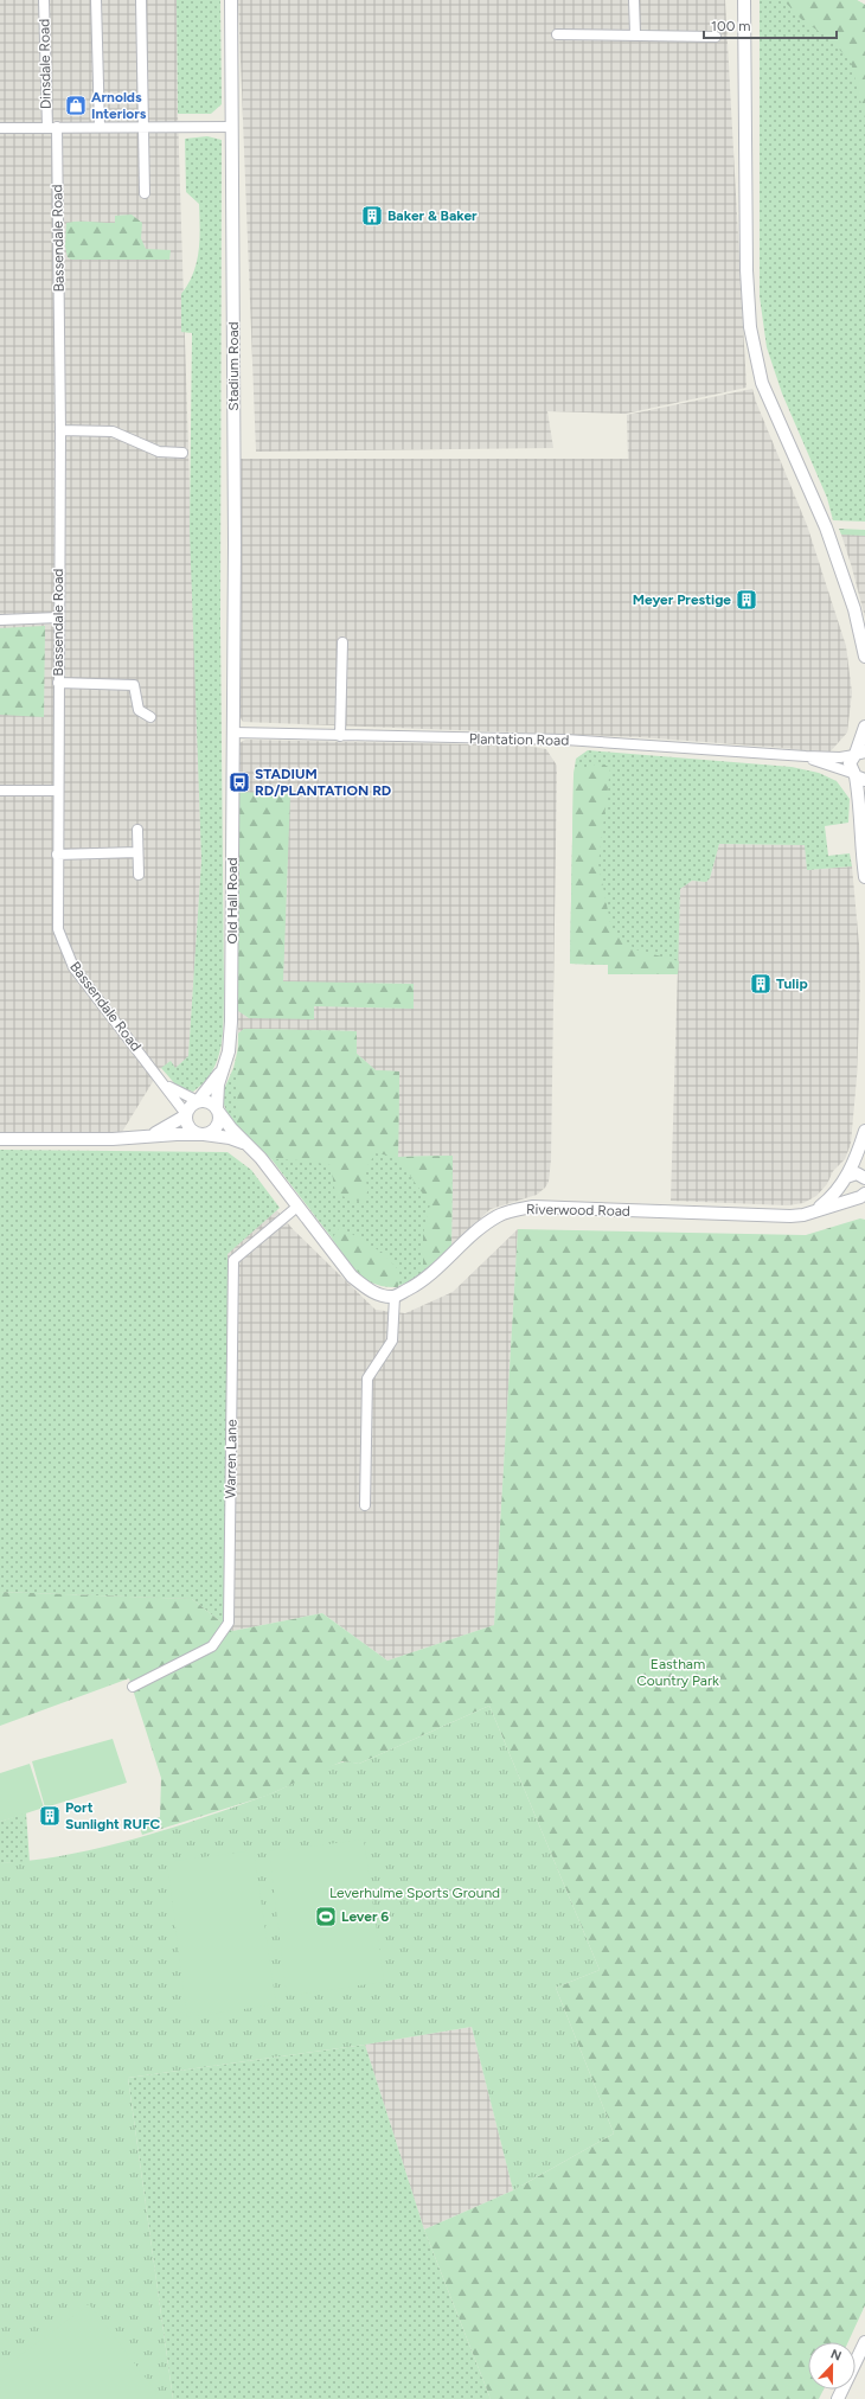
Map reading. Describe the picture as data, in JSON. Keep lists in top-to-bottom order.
{
  "streets": {
    "street": [
      "Dinsdale Road",
      "Bassendale Road",
      "Stadium Road",
      "Plantation Road",
      "Old Hall Road",
      "Riverwood Road",
      "Warren Lane"
    ]
  },
  "crossings": [
    ["Dinsdale Road", "Bassendale Road"],
    ["Bassendale Road", "Old Hall Road"],
    ["Stadium Road", "Plantation Road"],
    ["Stadium Road", "Old Hall Road"],
    ["Plantation Road", "Old Hall Road"]
  ],
  "parks": ["Eastham Country Park", "Leverhulme Sports Ground"],
  "places": {
    "shop": ["Arnolds Interiors"],
    "building": [
      "Baker & Baker",
      "Meyer Prestige",
      "Tulip",
      "Port Sunlight RUFC"
    ],
    "bus stop": ["STADIUM RD/PLANTATION RD"],
    "sports": ["Lever 6"]
  },
  "scale_bar": "100 m",
  "north": "top"
}
